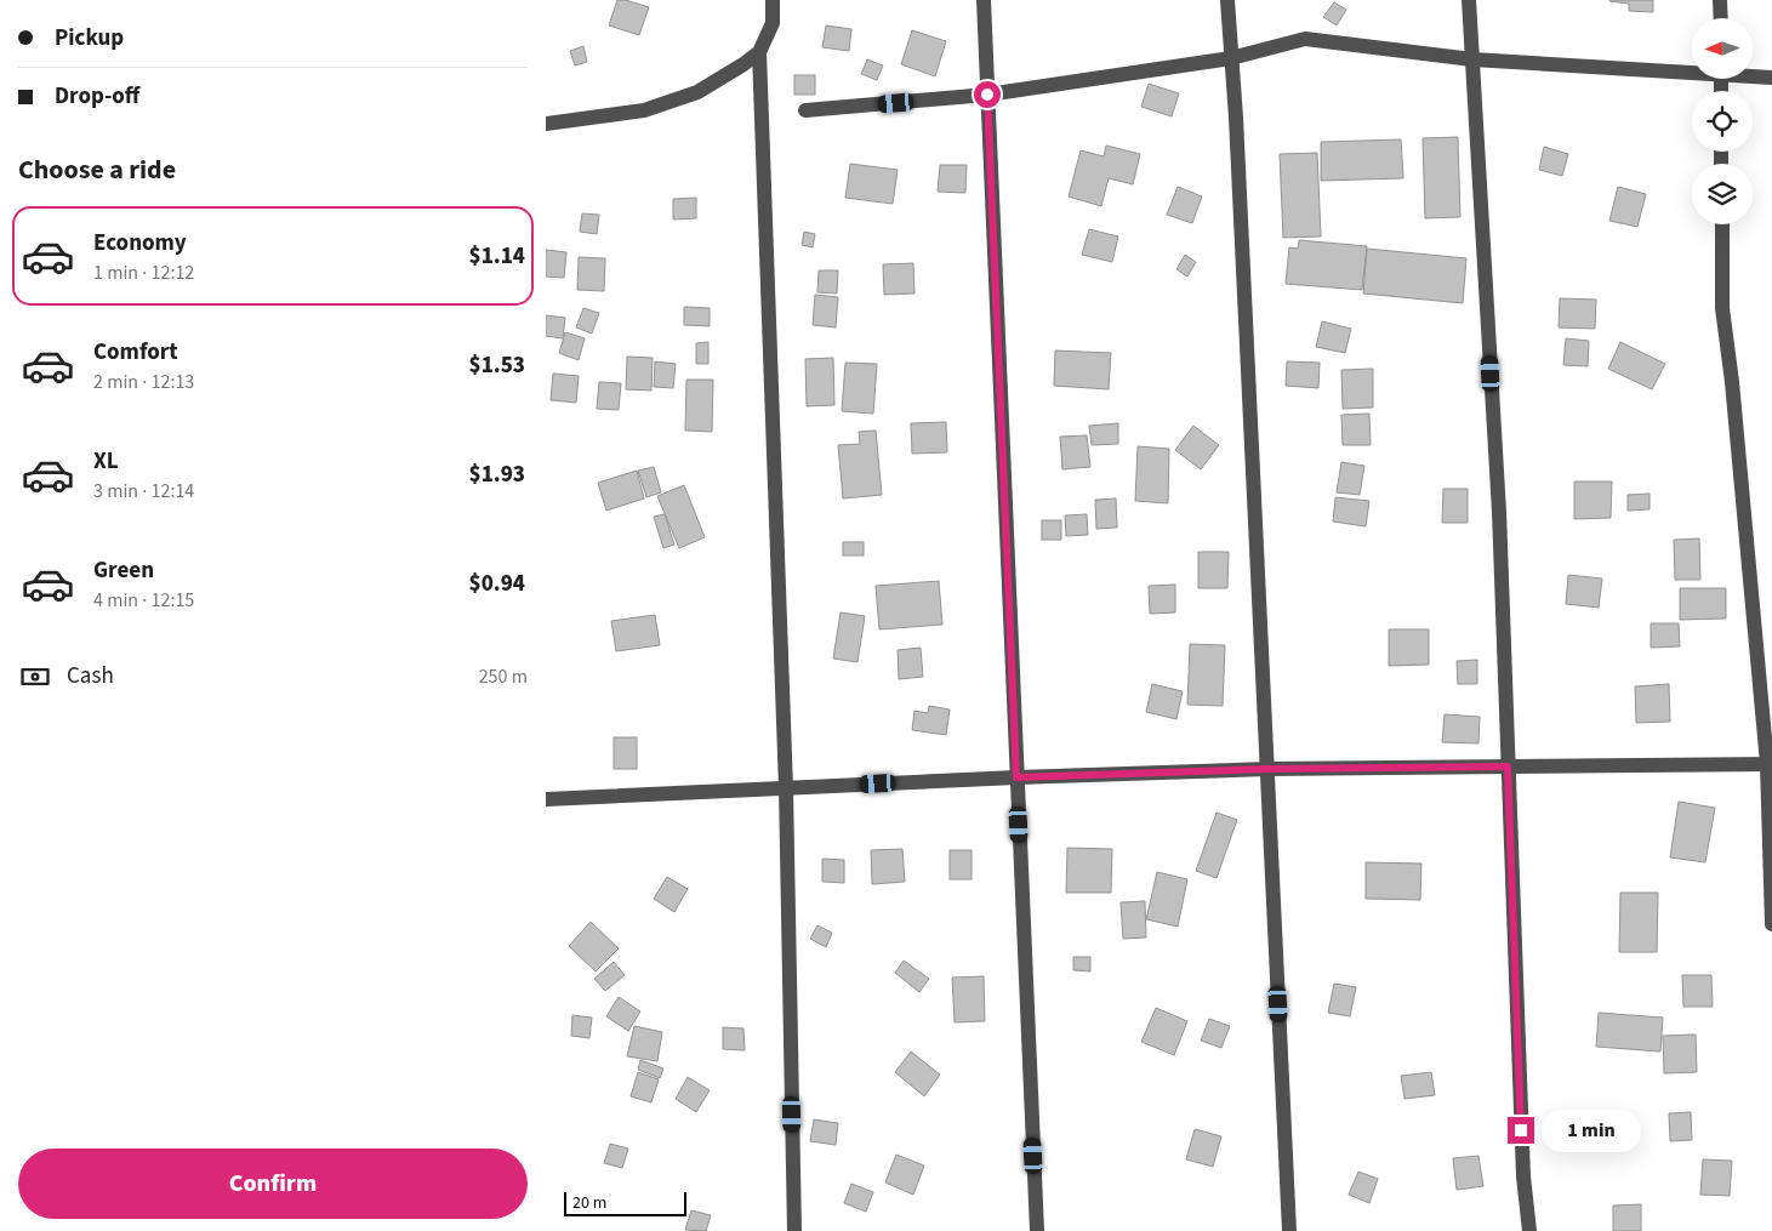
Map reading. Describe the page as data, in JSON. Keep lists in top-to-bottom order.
{
  "scale_bar": "20 m",
  "north": "left",
  "page": {
    "banner": ["Pickup", "Drop-off"],
    "heading": "Choose a ride",
    "list": [
      {
        "name": "Economy",
        "note": "1 min · 12:12",
        "value": "$1.14"
      },
      {
        "name": "Comfort",
        "note": "2 min · 12:13",
        "value": "$1.53"
      },
      {
        "name": "XL",
        "note": "3 min · 12:14",
        "value": "$1.93"
      },
      {
        "name": "Green",
        "note": "4 min · 12:15",
        "value": "$0.94"
      }
    ],
    "pay": ["Cash", "250 m"],
    "bubble": "1 min",
    "buttons": "Confirm",
    "scale": "20 m"
  }
}
